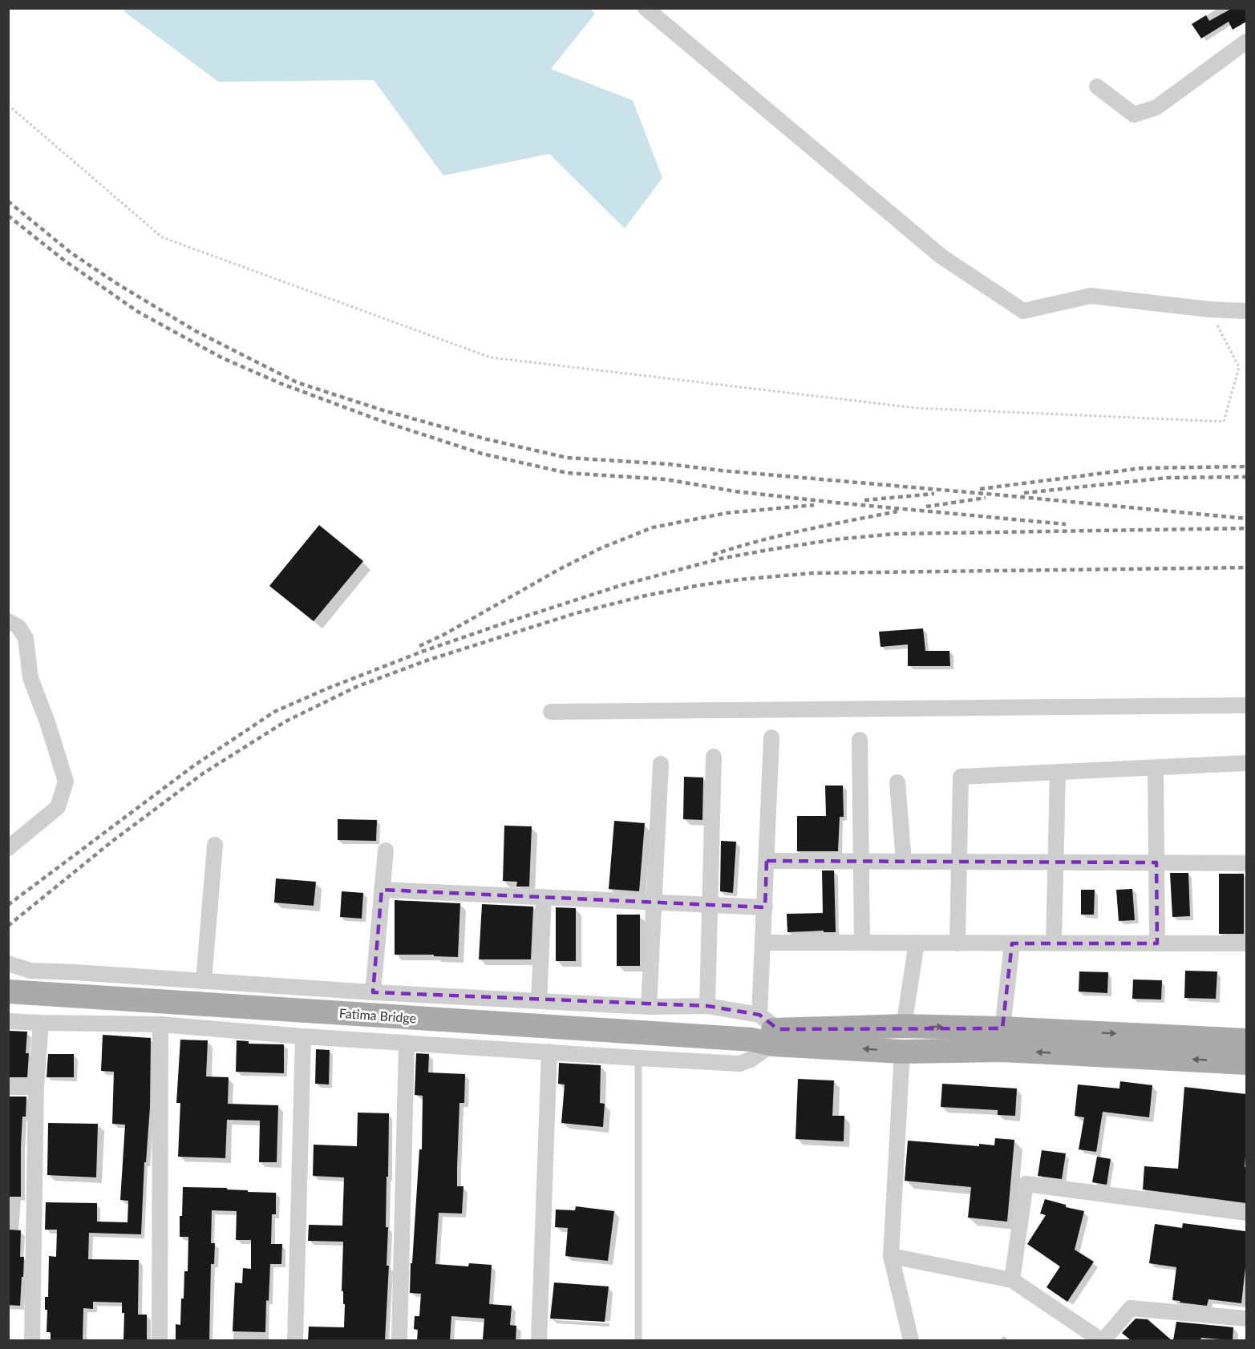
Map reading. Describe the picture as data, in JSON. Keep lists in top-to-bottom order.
{
  "streets": {
    "main road": ["Fatima Bridge"]
  }
}
